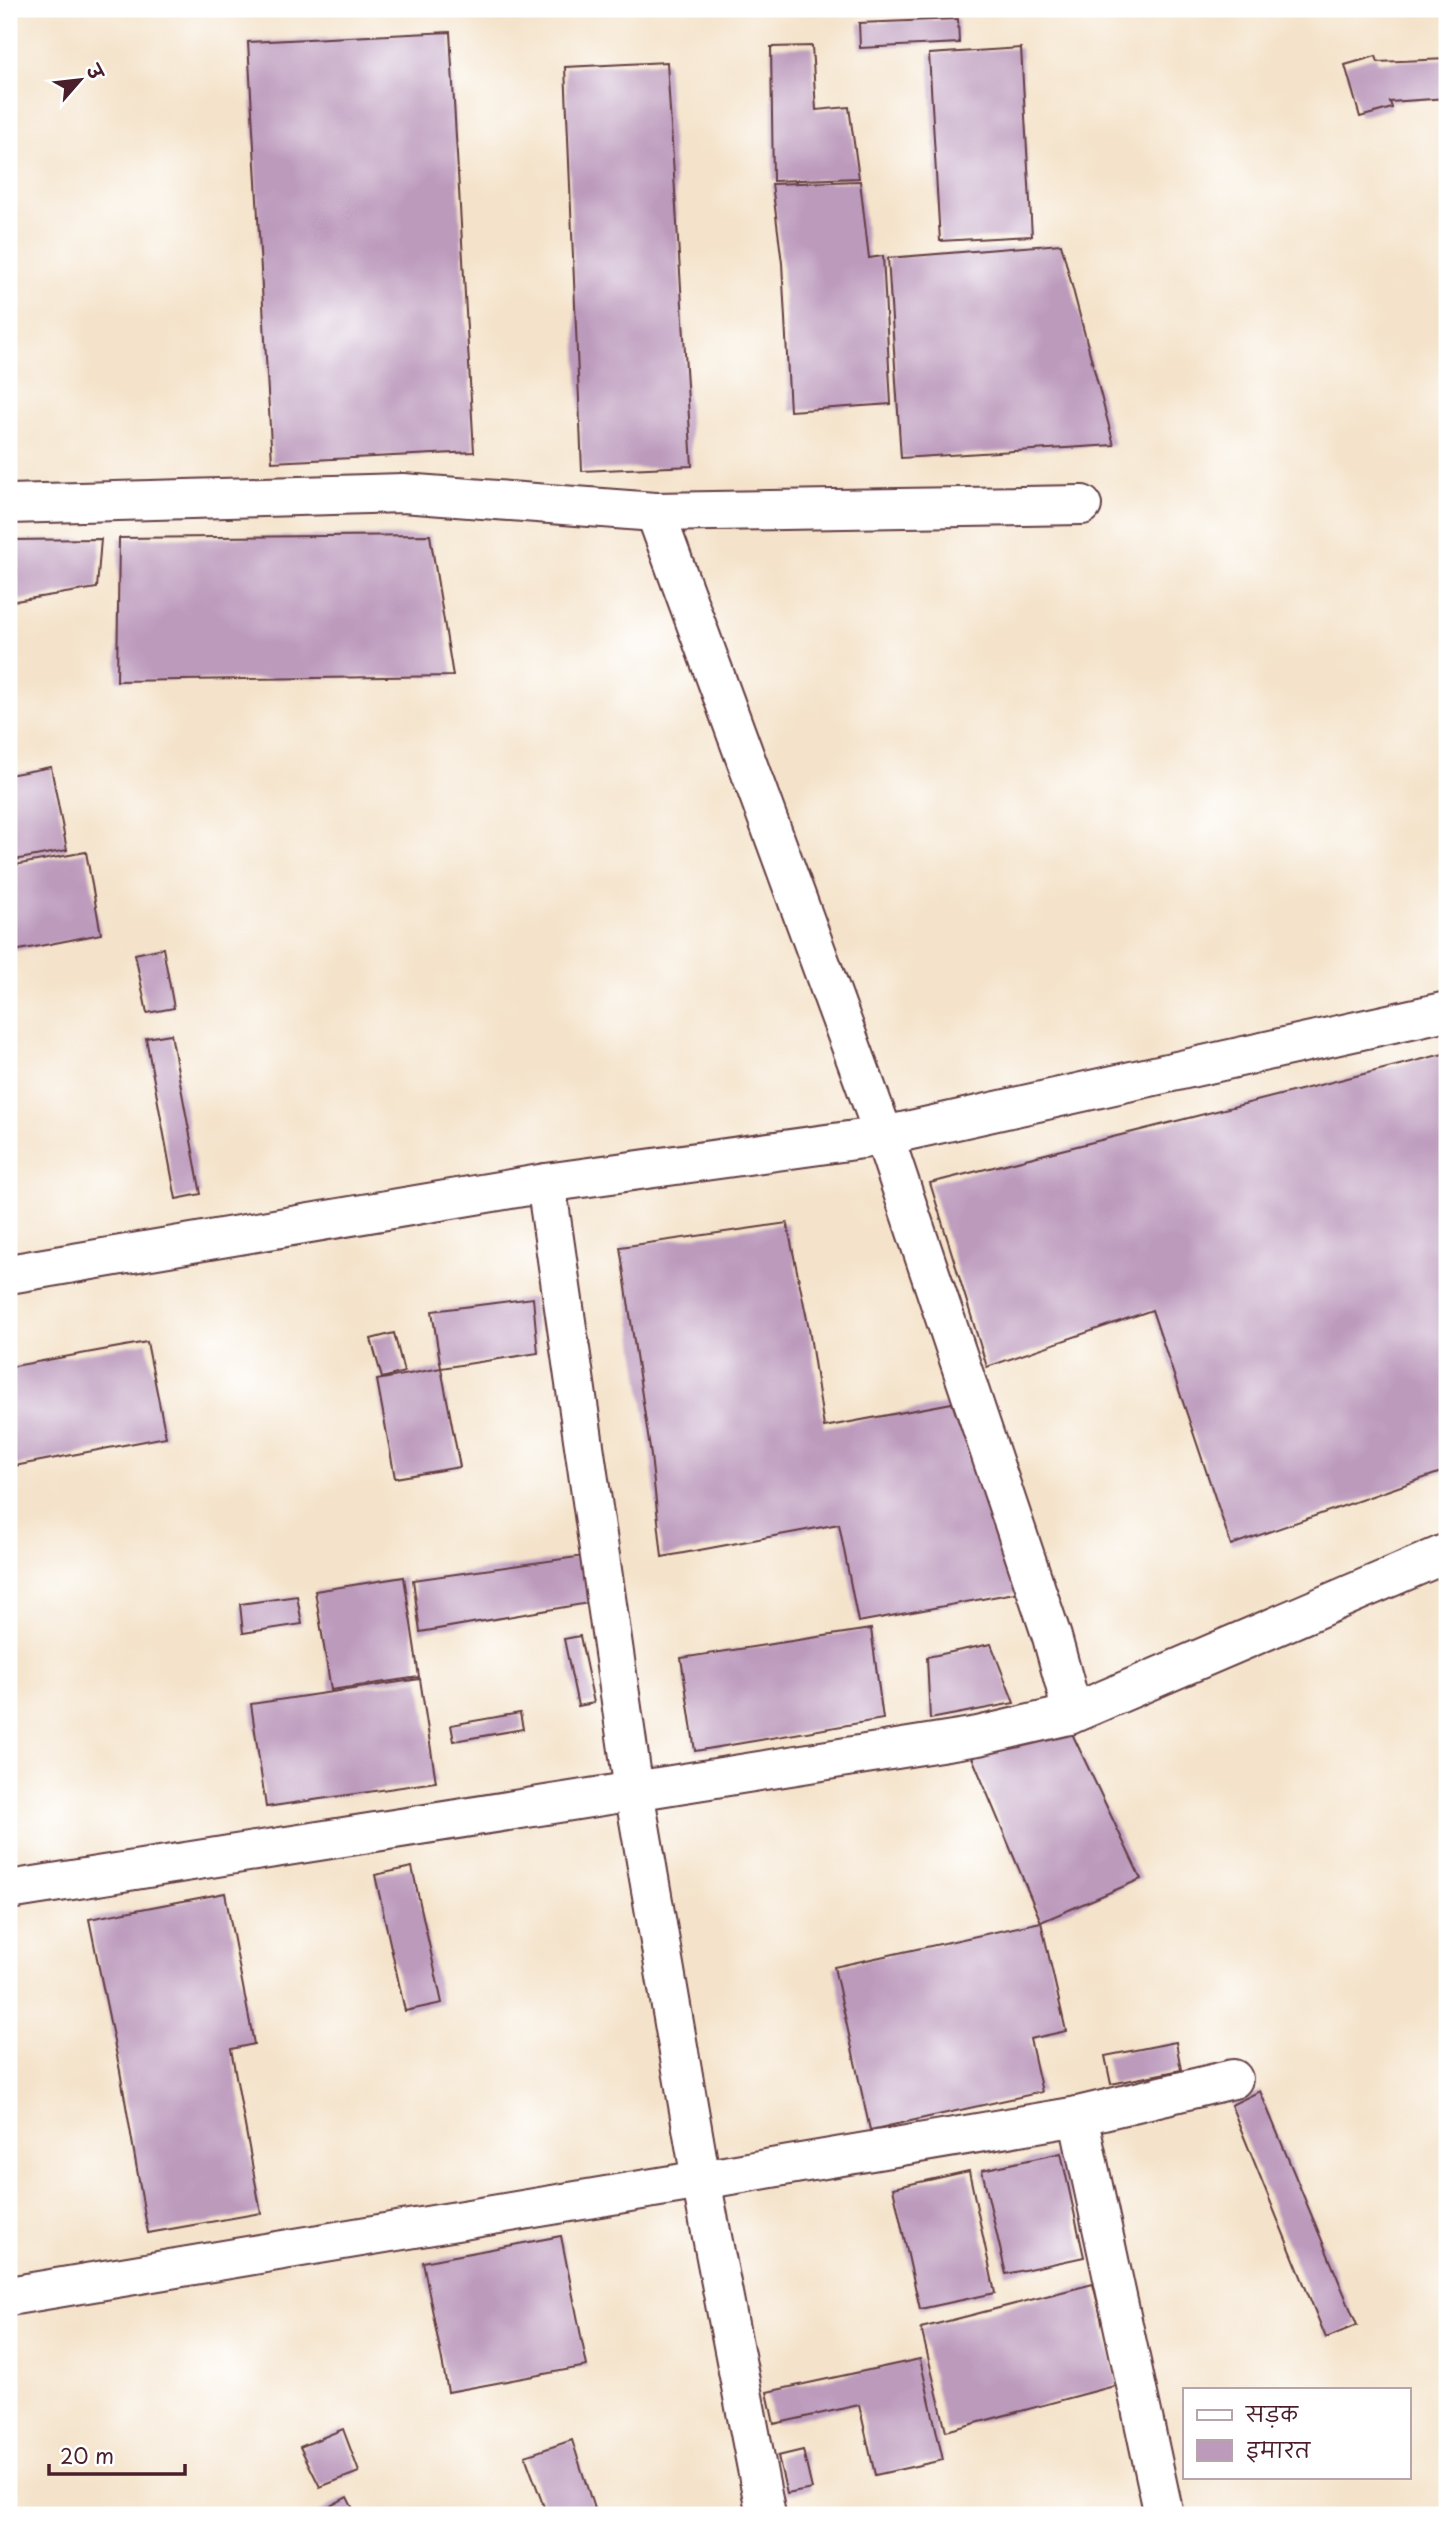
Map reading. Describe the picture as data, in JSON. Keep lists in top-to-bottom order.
{
  "legend": ["सड़क", "इमारत"],
  "scale_bar": "20 m",
  "north": "top right"
}
